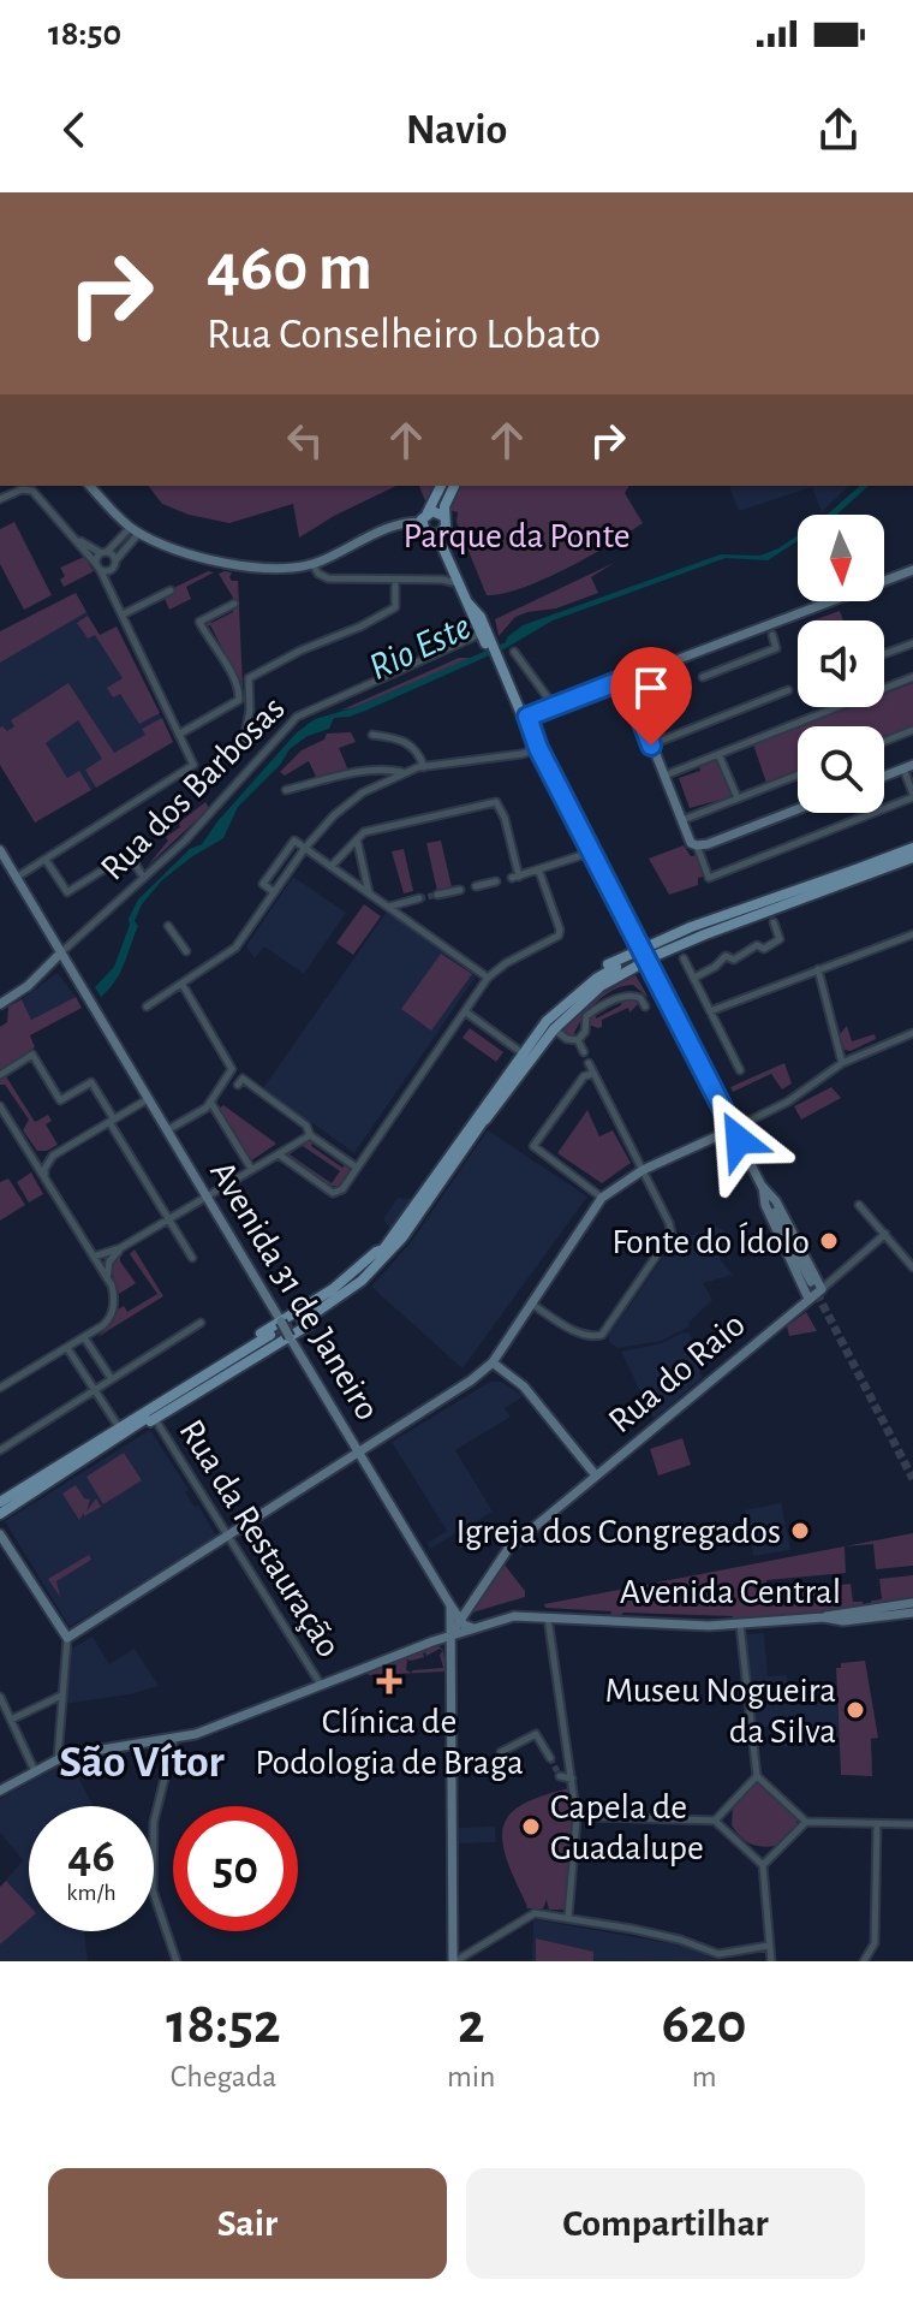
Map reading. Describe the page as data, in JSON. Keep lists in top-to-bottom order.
{
  "streets": {
    "main road": ["Avenida 31 de Janeiro", "Rua do Raio", "Avenida Central"],
    "street": ["Rua dos Barbosas", "Rua da Restauração"]
  },
  "crossings": [
    ["Rua dos Barbosas", "Avenida 31 de Janeiro"],
    ["Avenida 31 de Janeiro", "Rua do Raio"],
    ["Avenida 31 de Janeiro", "Avenida Central"],
    ["Rua do Raio", "Avenida Central"],
    ["Rua da Restauração", "Avenida Central"]
  ],
  "districts": ["São Vítor"],
  "water": ["Rio Este"],
  "parks": ["Parque da Ponte"],
  "places": {
    "other": [
      "Fonte do Ídolo",
      "Igreja dos Congregados",
      "Museu Nogueira da Silva",
      "Capela de Guadalupe"
    ],
    "health": ["Clínica de Podologia de Braga"]
  },
  "north": "bottom",
  "page": {
    "status": "18:50",
    "header": "Navio",
    "turn": ["460 m", "Rua Conselheiro Lobato"],
    "speed": "46 km/h",
    "limit": "50",
    "eta": [
      "18:52",
      "Chegada",
      "2",
      "min",
      "620",
      "m"
    ],
    "buttons": ["Sair", "Compartilhar"]
  }
}
